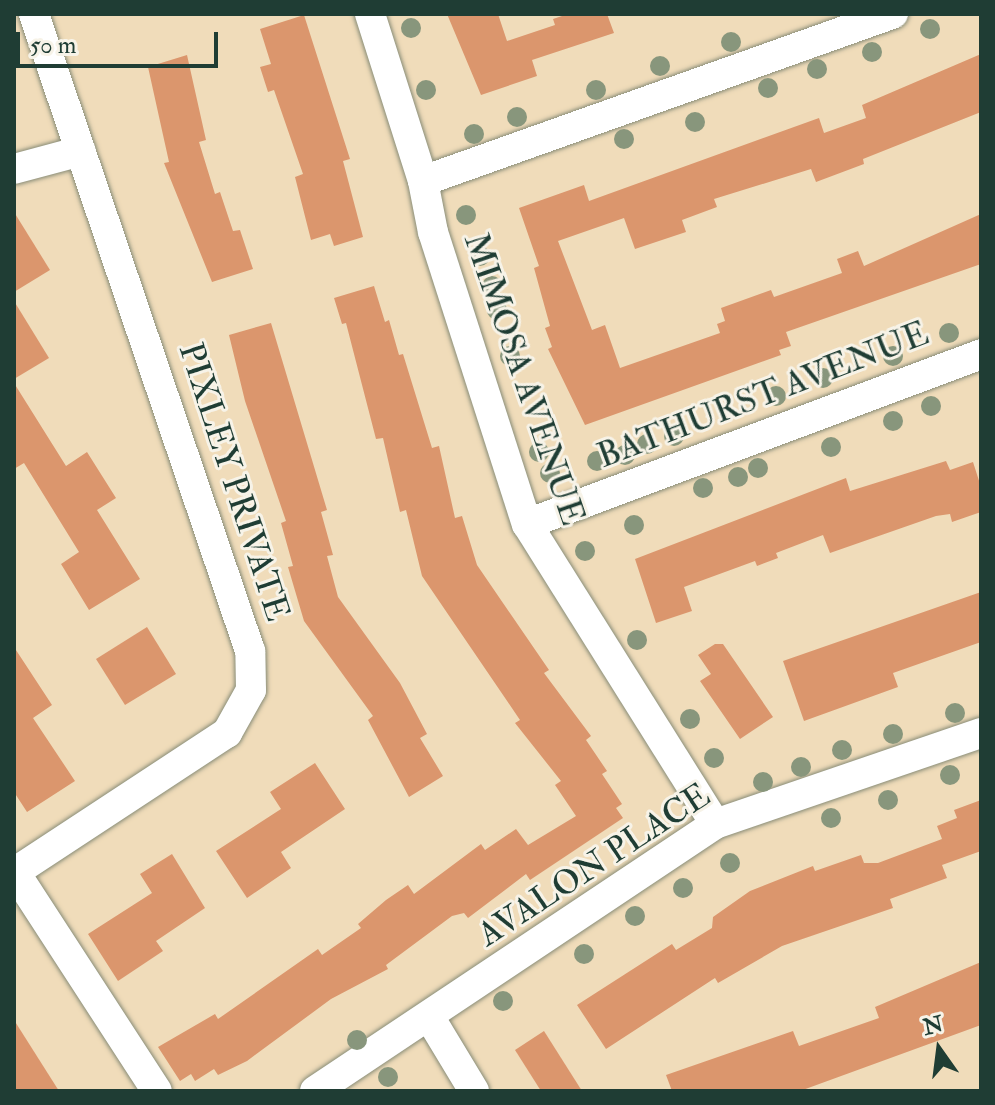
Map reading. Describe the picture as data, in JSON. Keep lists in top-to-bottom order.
{
  "streets": {
    "street": [
      "MIMOSA AVENUE",
      "BATHURST AVENUE",
      "PIXLEY PRIVATE",
      "AVALON PLACE"
    ]
  },
  "crossings": [
    ["MIMOSA AVENUE", "BATHURST AVENUE"],
    ["MIMOSA AVENUE", "AVALON PLACE"]
  ],
  "scale_bar": "50 m",
  "north": "top"
}
